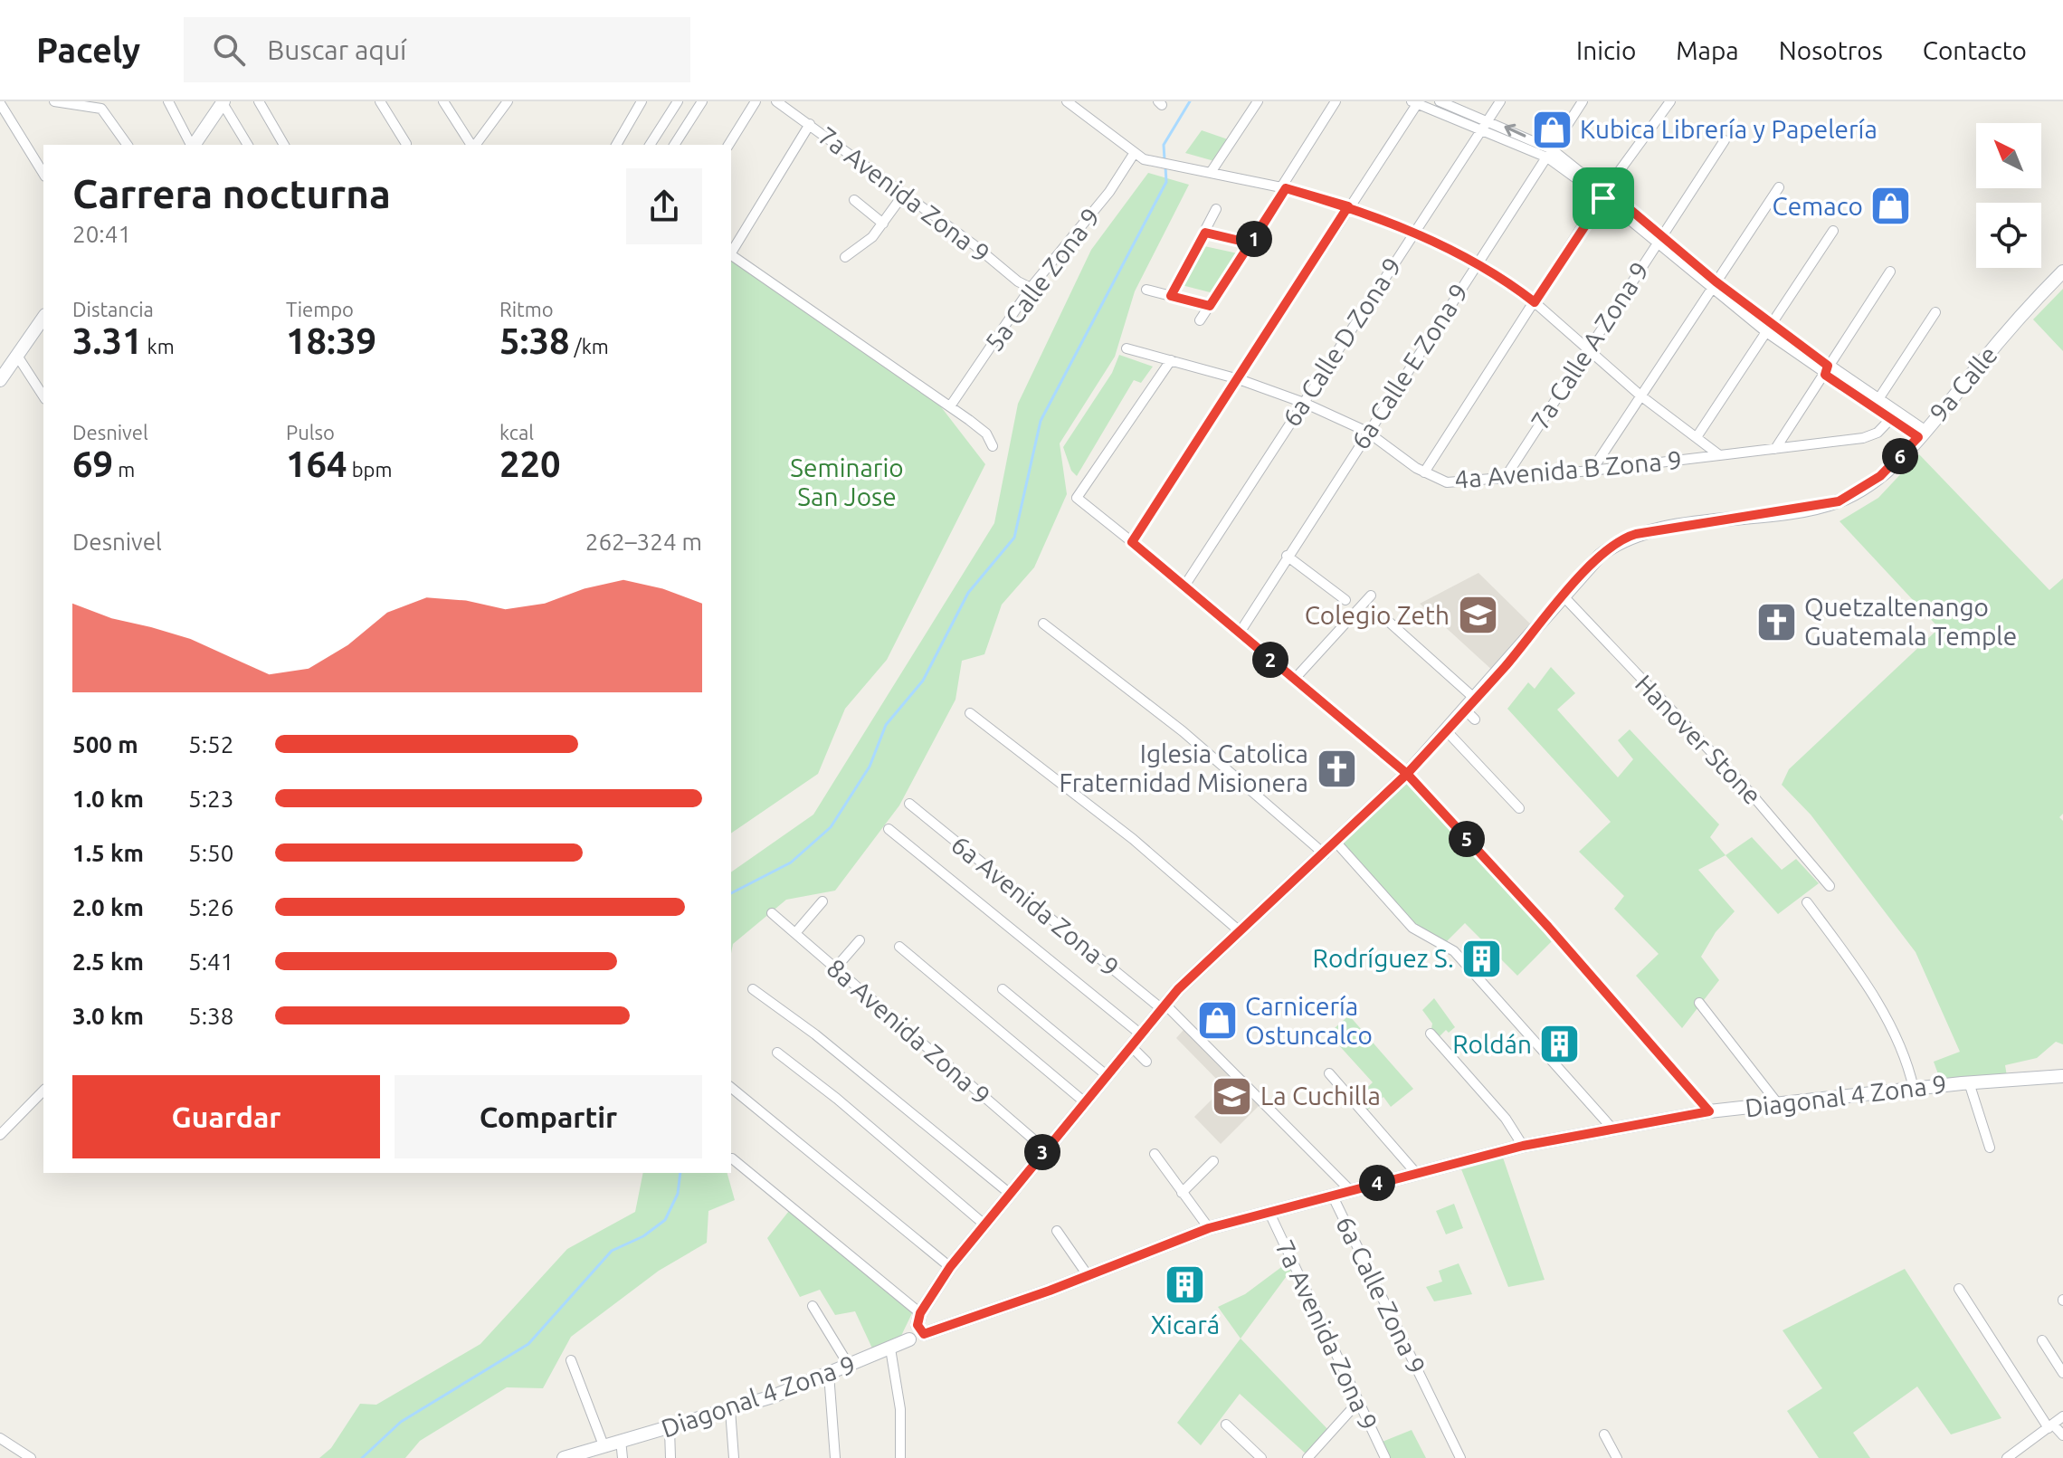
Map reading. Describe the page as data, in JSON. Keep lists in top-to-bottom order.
{
  "streets": {
    "street": [
      "7a Avenida Zona 9",
      "5a Calle Zona 9",
      "6a Calle D Zona 9",
      "7a Calle A Zona 9",
      "6a Calle E Zona 9",
      "9a Calle",
      "4a Avenida B Zona 9",
      "Hanover Stone",
      "6a Avenida Zona 9",
      "8a Avenida Zona 9",
      "Diagonal 4 Zona 9",
      "6a Calle Zona 9"
    ]
  },
  "crossings": [
    ["7a Avenida Zona 9", "5a Calle Zona 9"],
    ["7a Avenida Zona 9", "Diagonal 4 Zona 9"],
    ["6a Calle D Zona 9", "4a Avenida B Zona 9"],
    ["7a Calle A Zona 9", "4a Avenida B Zona 9"],
    ["6a Calle E Zona 9", "4a Avenida B Zona 9"],
    ["9a Calle", "Hanover Stone"],
    ["9a Calle", "6a Avenida Zona 9"],
    ["9a Calle", "8a Avenida Zona 9"],
    ["9a Calle", "Diagonal 4 Zona 9"],
    ["6a Avenida Zona 9", "Diagonal 4 Zona 9"],
    ["Diagonal 4 Zona 9", "6a Calle Zona 9"]
  ],
  "parks": ["Seminario San Jose"],
  "places": {
    "shop": ["Kubica Librería y Papelería", "Cemaco", "Carnicería Ostuncalco"],
    "school or university": ["Colegio Zeth", "La Cuchilla"],
    "church": ["Quetzaltenango Guatemala Temple", "Iglesia Catolica Fraternidad Misionera"],
    "building": ["Rodríguez S.", "Roldán", "Xicará"]
  },
  "north": "top left",
  "page": {
    "header": "Pacely",
    "search": "Buscar aquí",
    "nav": [
      "Inicio",
      "Mapa",
      "Nosotros",
      "Contacto"
    ],
    "heading": ["Carrera nocturna", "20:41"],
    "pins": [
      "1",
      "6",
      "2",
      "5",
      "3",
      "4"
    ],
    "stats": [
      ["Distancia", "3.31 km"],
      ["Tiempo", "18:39"],
      ["Ritmo", "5:38 /km"],
      ["Desnivel", "69 m"],
      ["Pulso", "164 bpm"],
      ["kcal", "220"]
    ],
    "chart": ["Desnivel", "262–324 m"],
    "list": [
      {
        "name": "500 m",
        "note": "5:52"
      },
      {
        "name": "1.0 km",
        "note": "5:23"
      },
      {
        "name": "1.5 km",
        "note": "5:50"
      },
      {
        "name": "2.0 km",
        "note": "5:26"
      },
      {
        "name": "2.5 km",
        "note": "5:41"
      },
      {
        "name": "3.0 km",
        "note": "5:38"
      }
    ],
    "buttons": ["Guardar", "Compartir"]
  }
}
